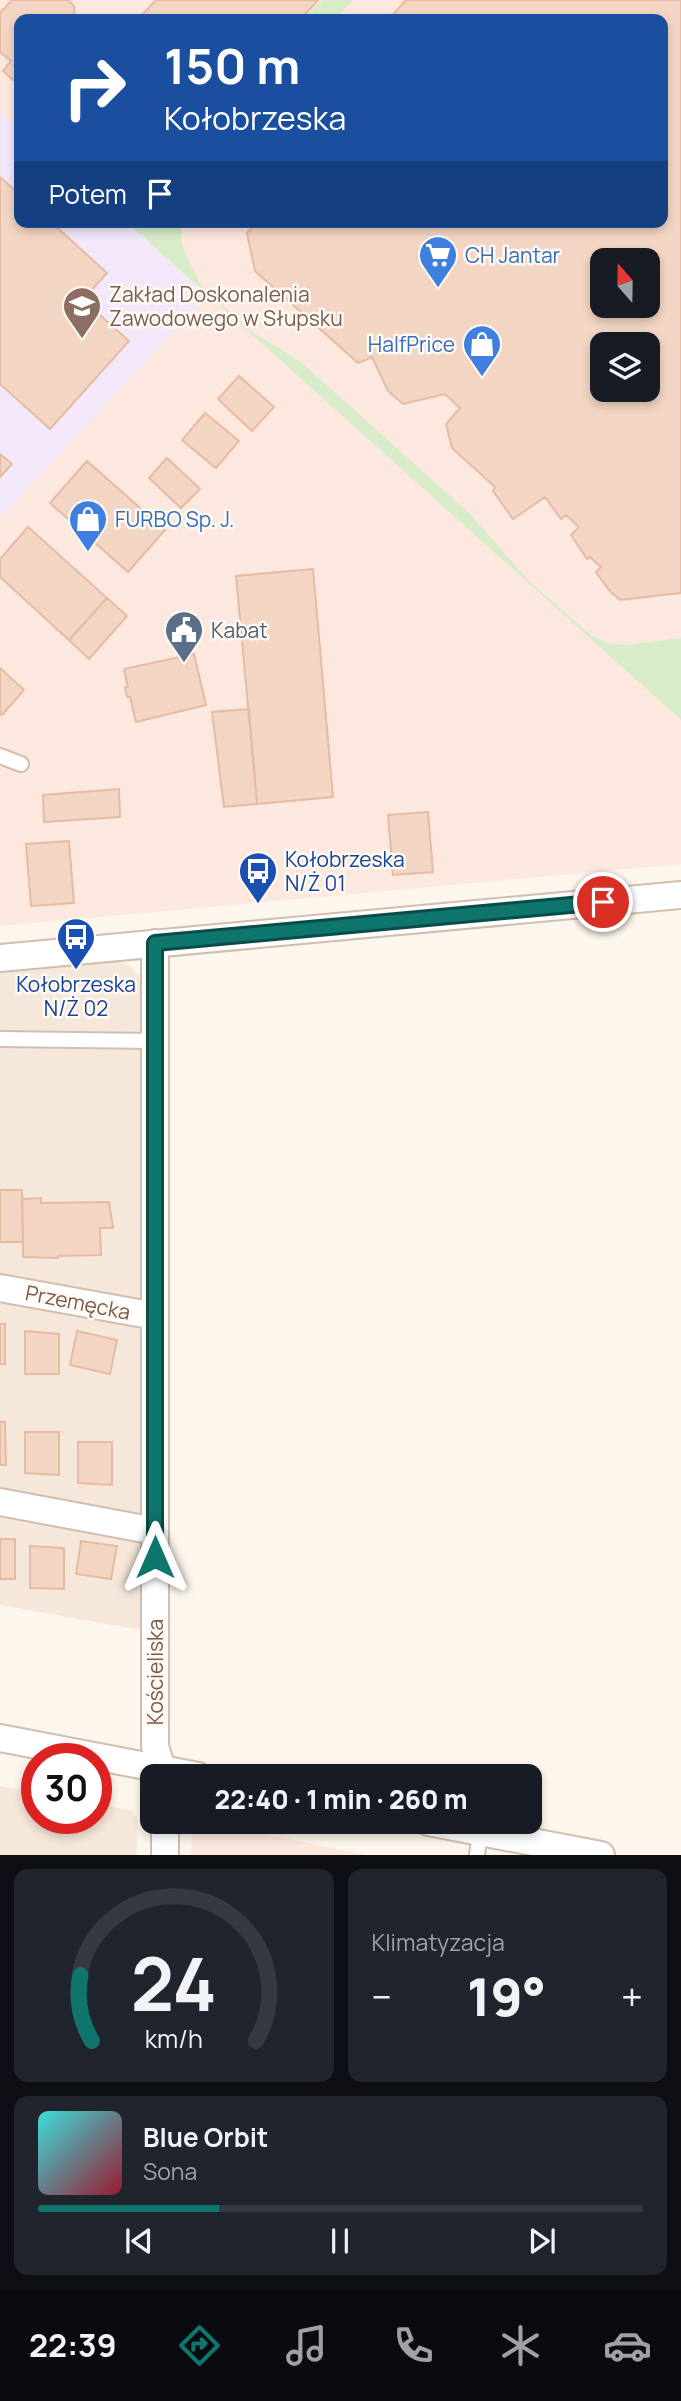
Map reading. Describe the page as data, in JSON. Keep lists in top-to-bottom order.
{
  "streets": {
    "street": ["Przemęcka", "Kościeliska"]
  },
  "crossings": [
    ["Przemęcka", "Kościeliska"]
  ],
  "places": {
    "supermarket": ["CH Jantar"],
    "school or university": ["Zakład Doskonalenia Zawodowego w Słupsku"],
    "shop": ["HalfPrice", "FURBO Sp. J."],
    "public building": ["Kabat"],
    "bus stop": ["Kołobrzeska N/Ż 01", "Kołobrzeska N/Ż 02"]
  },
  "north": "top",
  "page": {
    "turn": ["150 m", "Kołobrzeska"],
    "then": "Potem",
    "limit": "30",
    "trip": "22:40 · 1 min · 260 m",
    "tile": "Klimatyzacja",
    "heat": ["−", "19°", "+"],
    "song": ["Blue Orbit", "Sona"],
    "tabs": "22:39",
    "gauge": ["24", "km/h"]
  }
}
